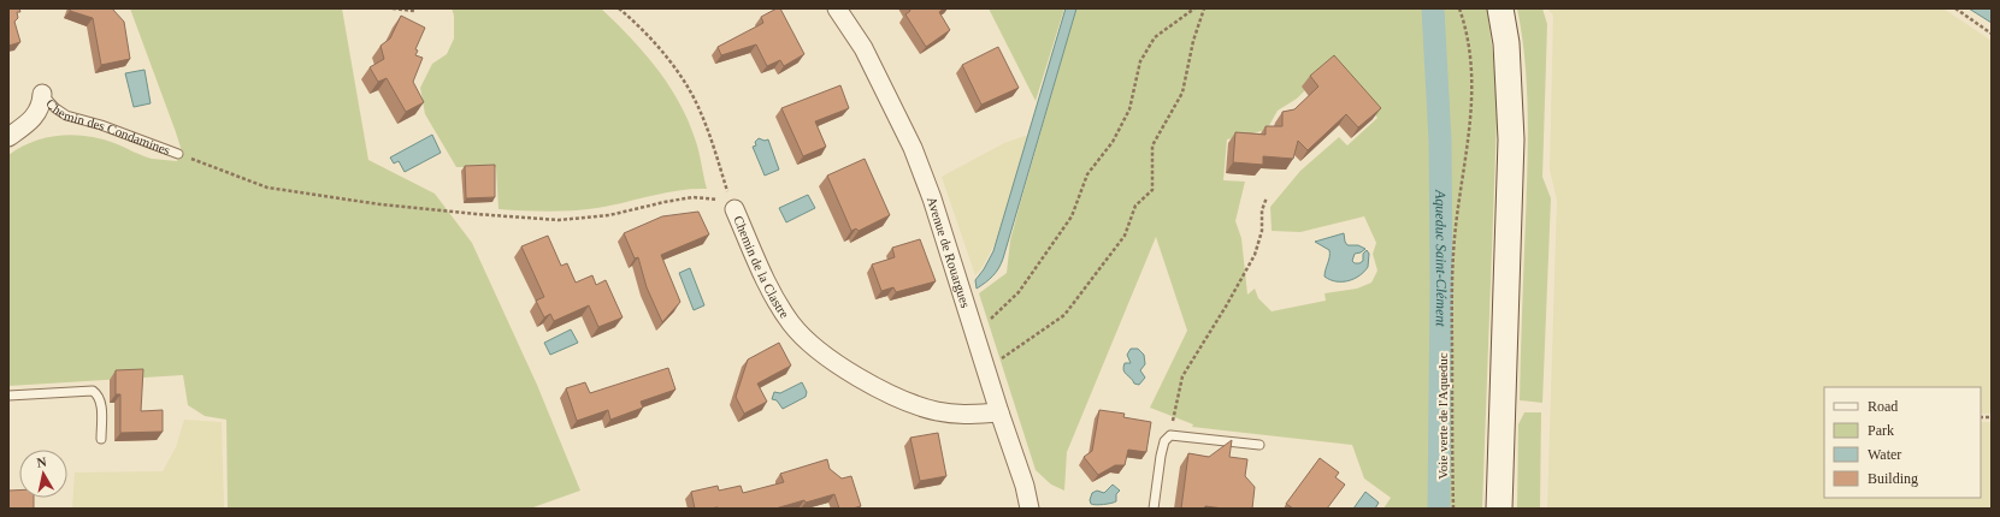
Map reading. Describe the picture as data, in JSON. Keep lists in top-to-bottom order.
{
  "streets": {
    "street": ["Chemin des Condamines", "Avenue de Rouargues", "Chemin de la Clastre"],
    "path": ["Voie verte de l'Aqueduc"]
  },
  "crossings": [
    ["Chemin des Condamines", "Chemin de la Clastre"],
    ["Avenue de Rouargues", "Chemin de la Clastre"]
  ],
  "water": ["Aqueduc Saint-Clément"],
  "legend": [
    "Road",
    "Park",
    "Water",
    "Building"
  ],
  "north": "top"
}
